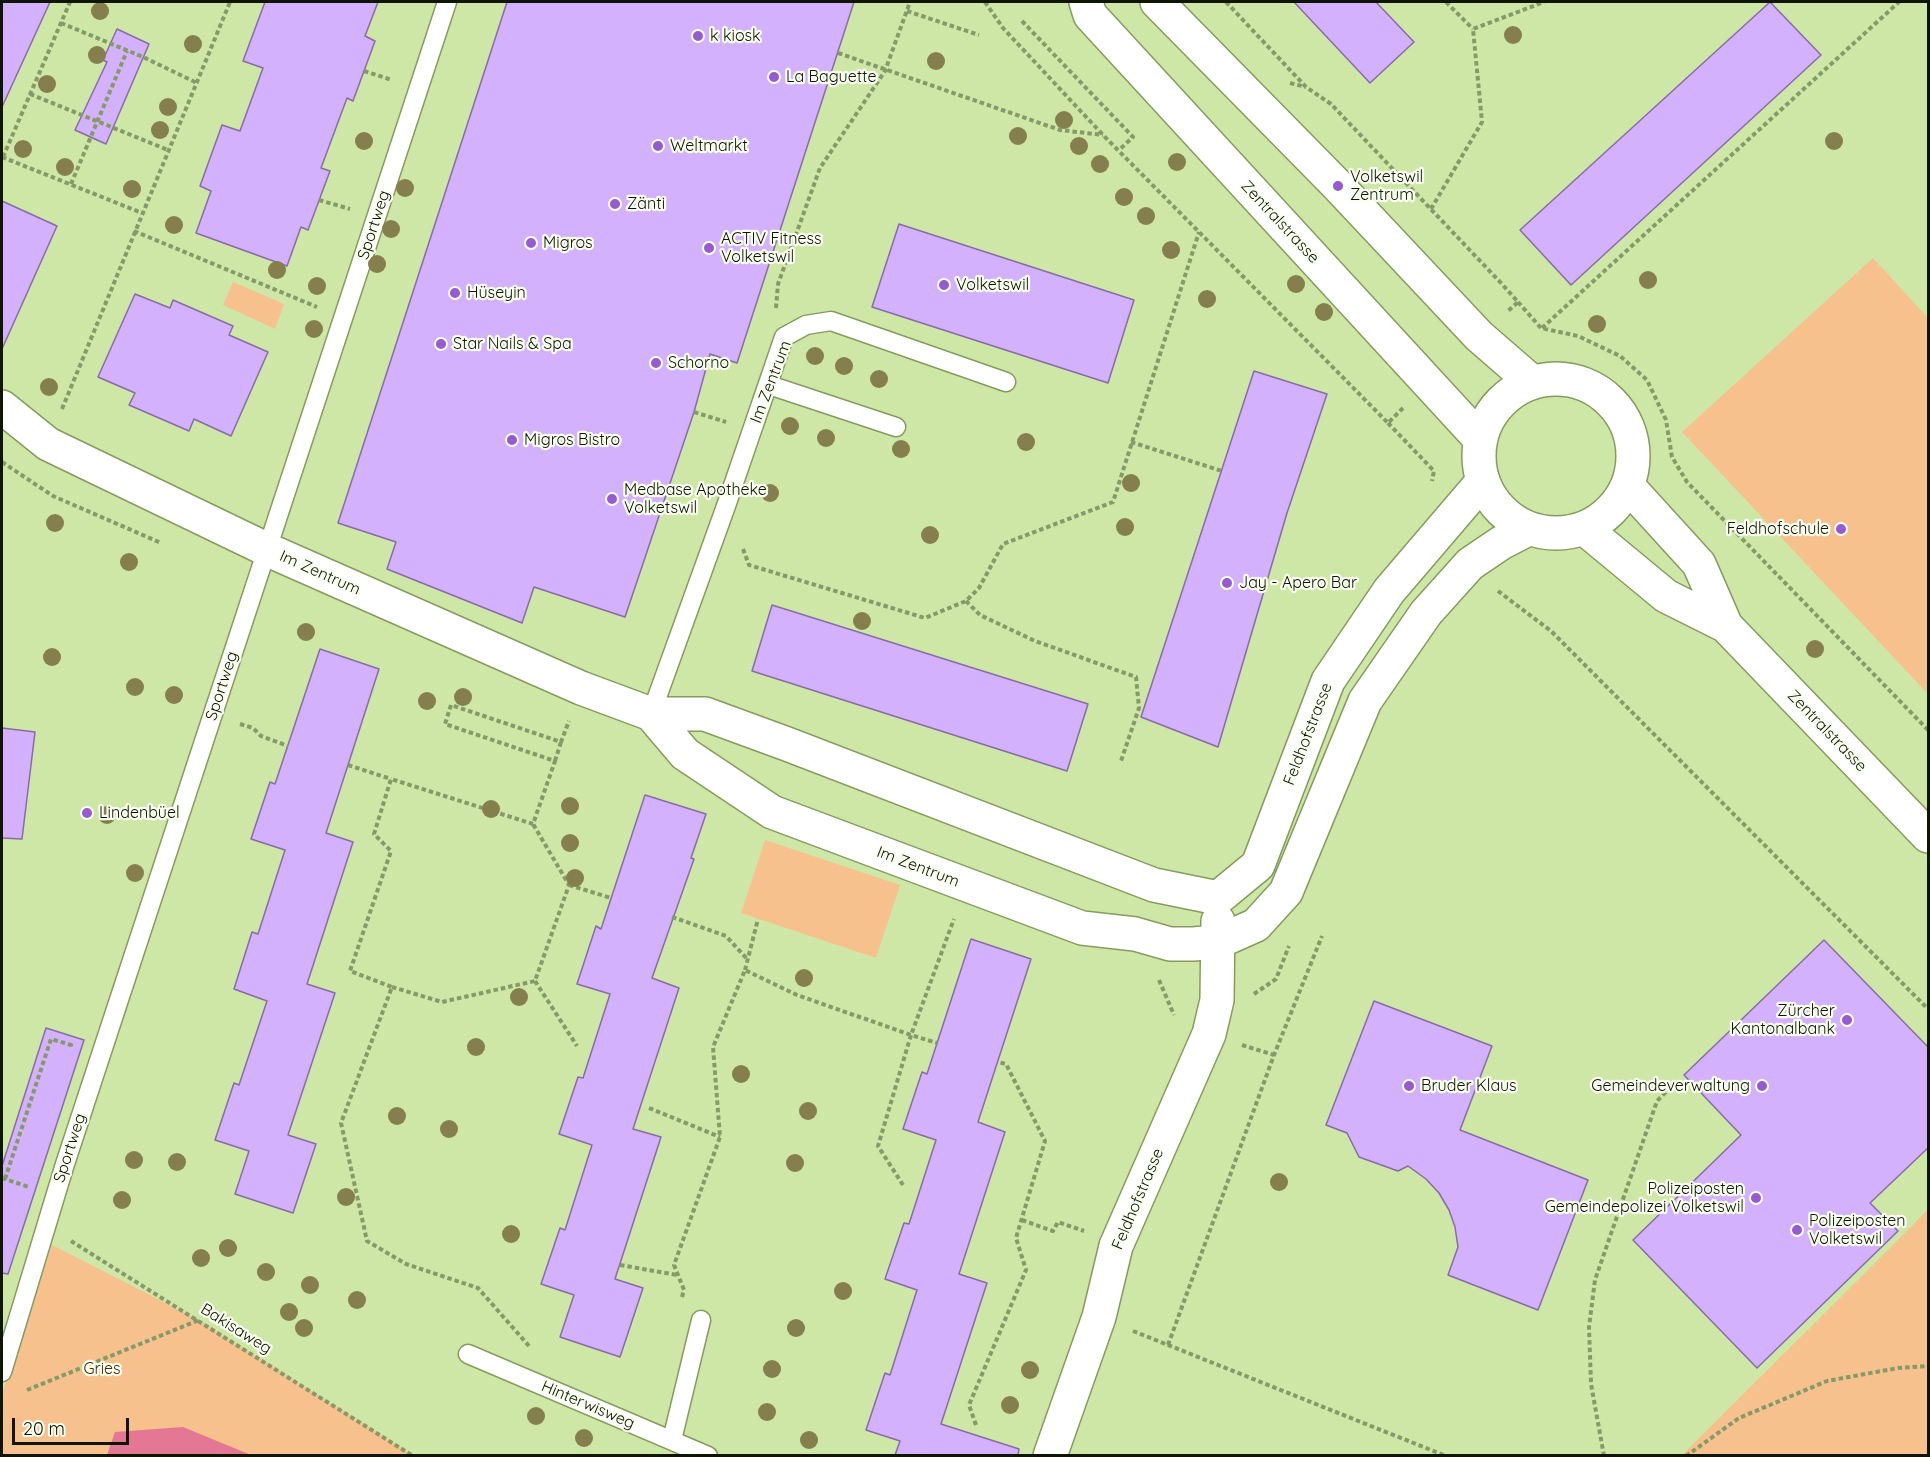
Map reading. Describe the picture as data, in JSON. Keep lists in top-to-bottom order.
{
  "streets": {
    "street": ["Zentralstrasse", "Im Zentrum", "Feldhofstrasse"],
    "lane": ["Sportweg", "Hinterwisweg"],
    "path": ["Bakisaweg"]
  },
  "crossings": [
    ["Zentralstrasse", "Feldhofstrasse"],
    ["Sportweg", "Im Zentrum"],
    ["Sportweg", "Bakisaweg"],
    ["Im Zentrum", "Feldhofstrasse"]
  ],
  "parks": ["Gries"],
  "places": [
    "k kiosk",
    "La Baguette",
    "Weltmarkt",
    "Volketswil Zentrum",
    "Zänti",
    "Migros",
    "ACTIV Fitness Volketswil",
    "Volketswil",
    "Hüseyin",
    "Star Nails & Spa",
    "Schorno",
    "Migros Bistro",
    "Medbase Apotheke Volketswil",
    "Feldhofschule",
    "Jay - Apero Bar",
    "Lindenbüel",
    "Zürcher Kantonalbank",
    "Bruder Klaus",
    "Gemeindeverwaltung",
    "Polizeiposten Gemeindepolizei Volketswil",
    "Polizeiposten Volketswil"
  ],
  "scale_bar": "20 m"
}
